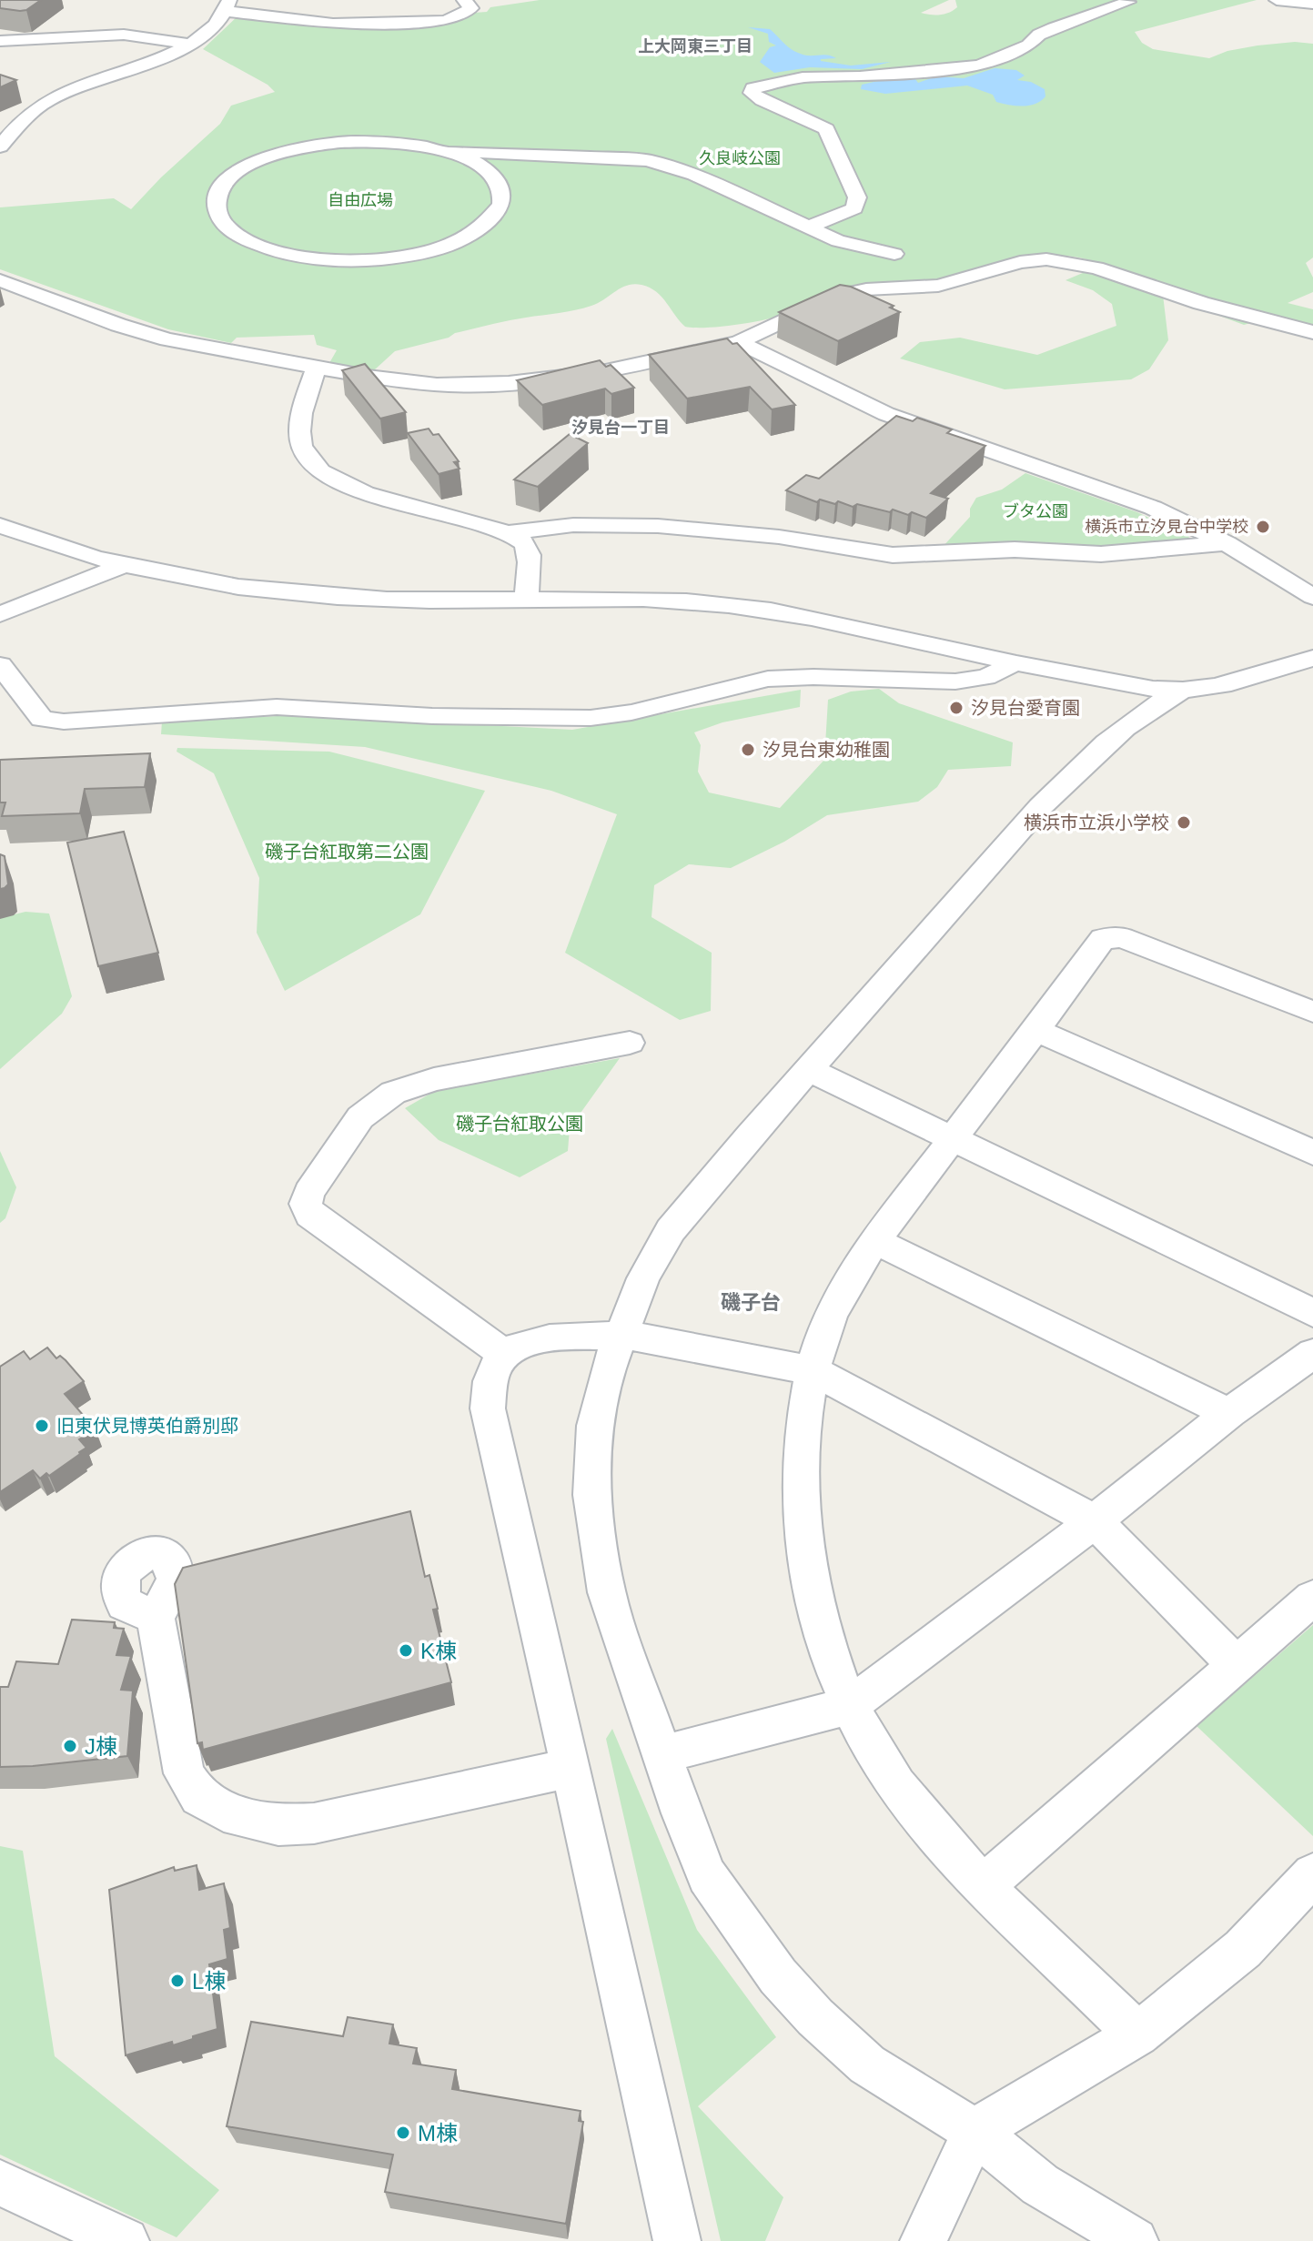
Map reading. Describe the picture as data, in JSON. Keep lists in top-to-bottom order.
{
  "districts": ["上大岡東三丁目", "汐見台一丁目", "磯子台"],
  "parks": [
    "久良岐公園",
    "自由広場",
    "ブタ公園",
    "磯子台紅取第二公園",
    "磯子台紅取公園"
  ],
  "places": [
    "横浜市立汐見台中学校",
    "汐見台愛育園",
    "汐見台東幼稚園",
    "横浜市立浜小学校",
    "旧東伏見博英伯爵別邸",
    "K棟",
    "J棟",
    "L棟",
    "M棟"
  ]
}
